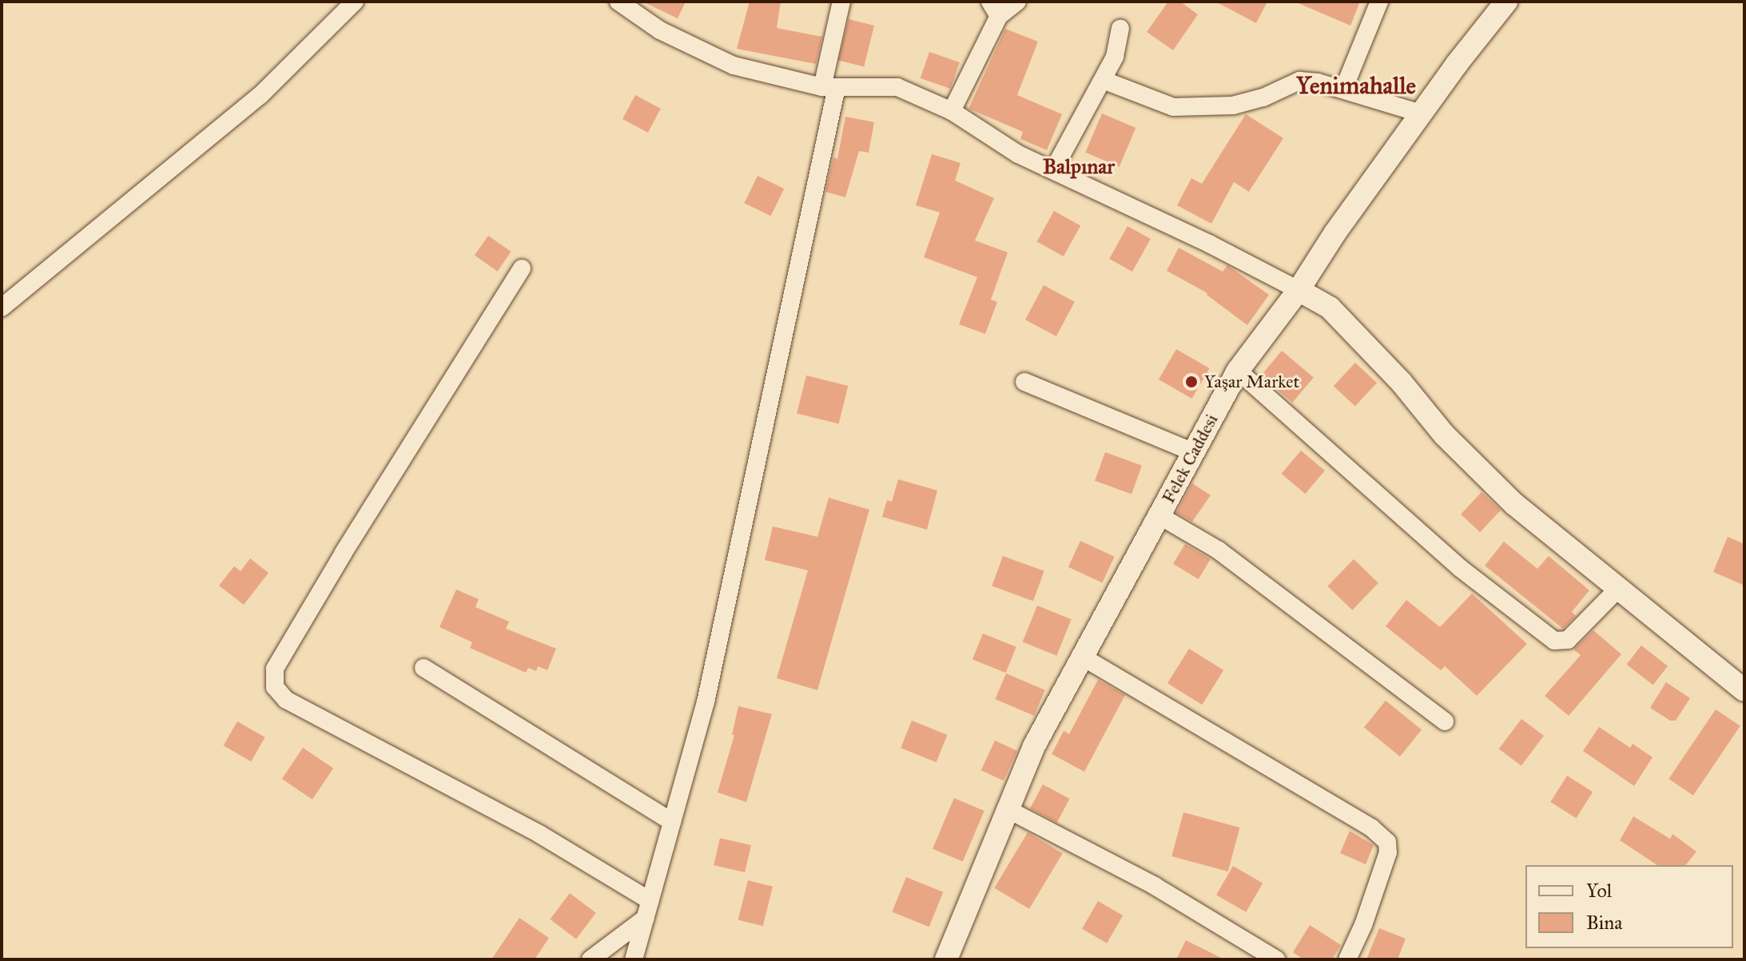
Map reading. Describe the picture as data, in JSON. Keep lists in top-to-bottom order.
{
  "streets": {
    "street": ["Felek Caddesi"]
  },
  "districts": ["Yenimahalle", "Balpınar"],
  "places": ["Yaşar Market"],
  "legend": ["Yol", "Bina"]
}
